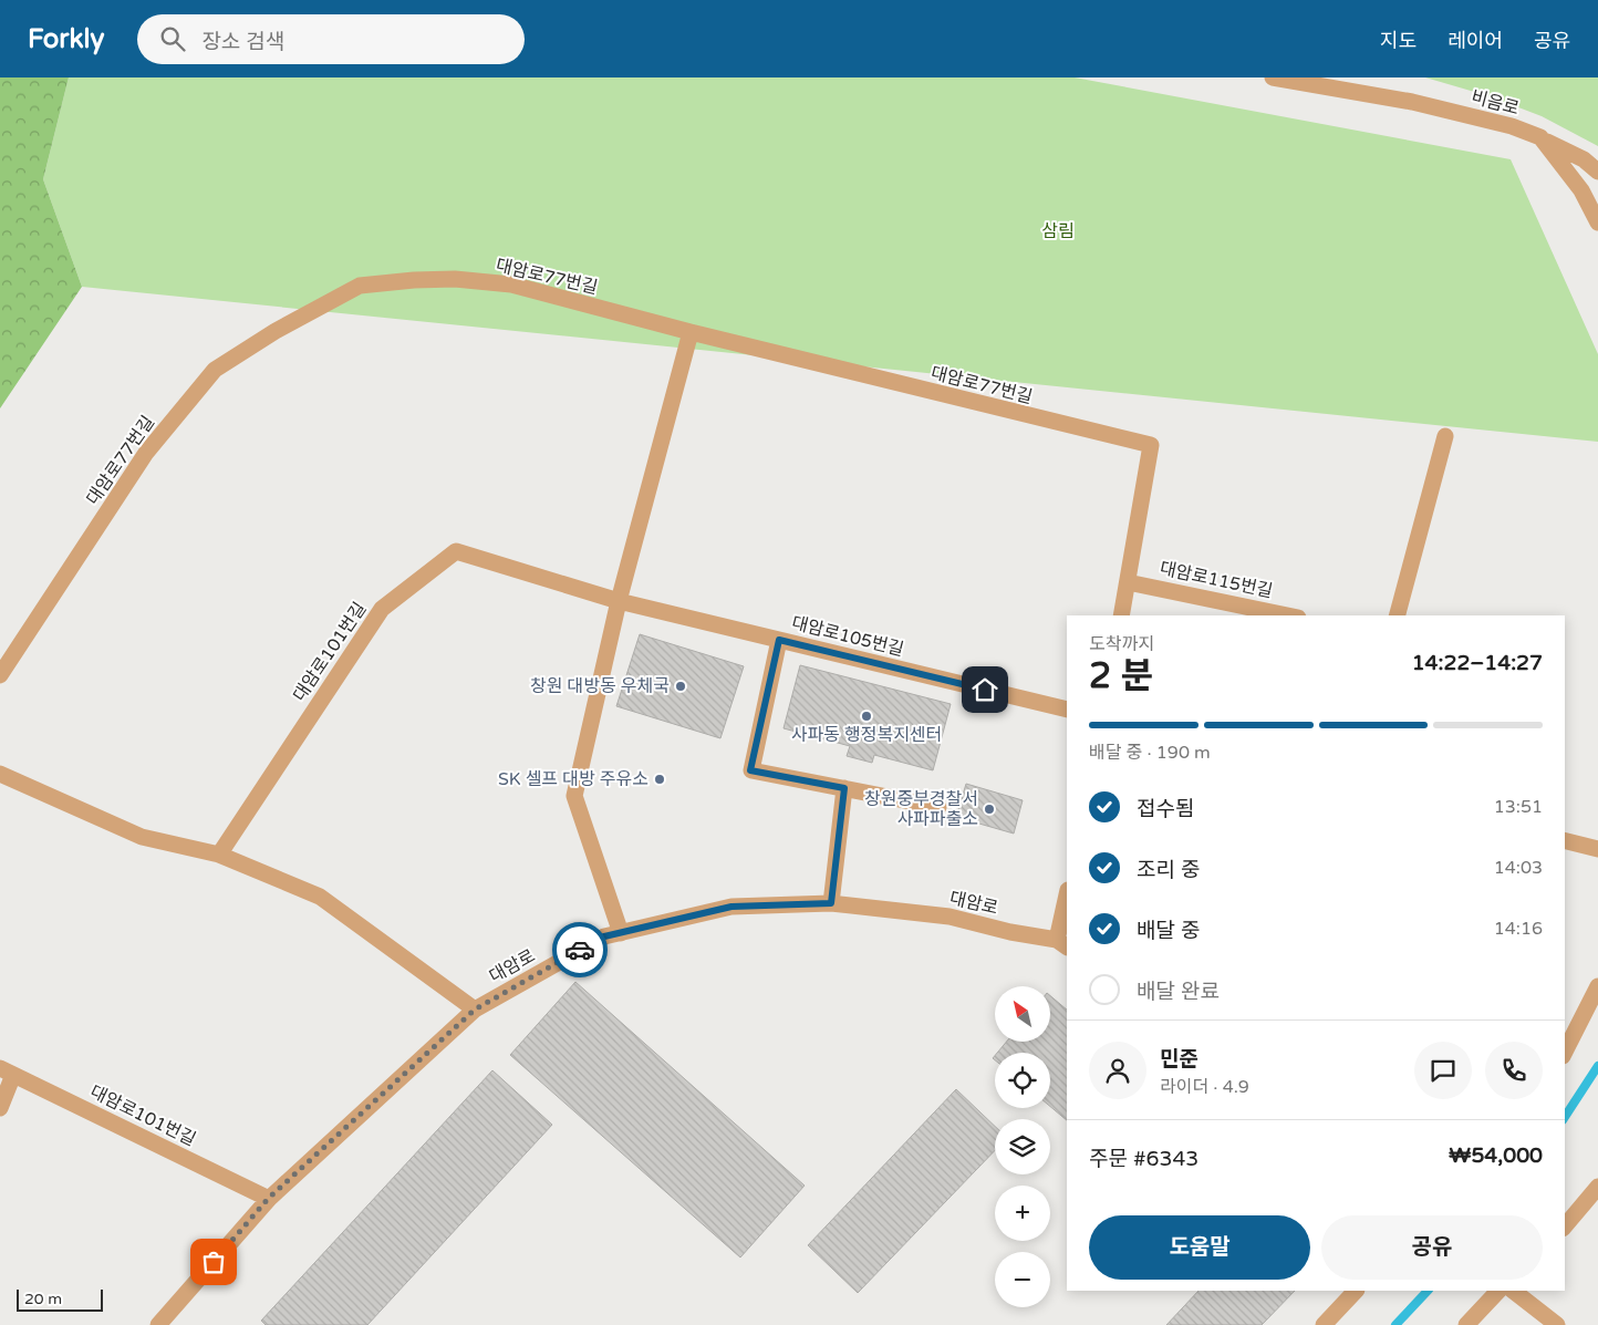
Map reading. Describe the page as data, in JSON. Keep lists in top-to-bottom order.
{
  "streets": {
    "street": [
      "비음로",
      "대암로77번길",
      "대암로115번길",
      "대암로105번길",
      "대암로101번길",
      "대암로"
    ]
  },
  "crossings": [
    ["대암로77번길", "대암로115번길"],
    ["대암로105번길", "대암로101번길"],
    ["대암로101번길", "대암로"]
  ],
  "parks": ["삼림"],
  "places": [
    "창원 대방동 우체국",
    "사파동 행정복지센터",
    "SK 셀프 대방 주유소",
    "창원중부경찰서 사파파출소"
  ],
  "scale_bar": "20 m",
  "north": "top left",
  "page": {
    "header": "Forkly",
    "search": "장소 검색",
    "nav": ["지도", "레이어", "공유"],
    "heading": ["2 분", "도착까지", "14:22–14:27"],
    "panel": [
      "민준",
      "라이더 · 4.9",
      "주문 #6343",
      "₩54,000"
    ],
    "bar": "배달 중 · 190 m",
    "list": [
      ["접수됨", "13:51"],
      ["조리 중", "14:03"],
      ["배달 중", "14:16"],
      "배달 완료"
    ],
    "map_buttons": ["+", "−"],
    "buttons": ["도움말", "공유"],
    "scale": "20 m"
  }
}
